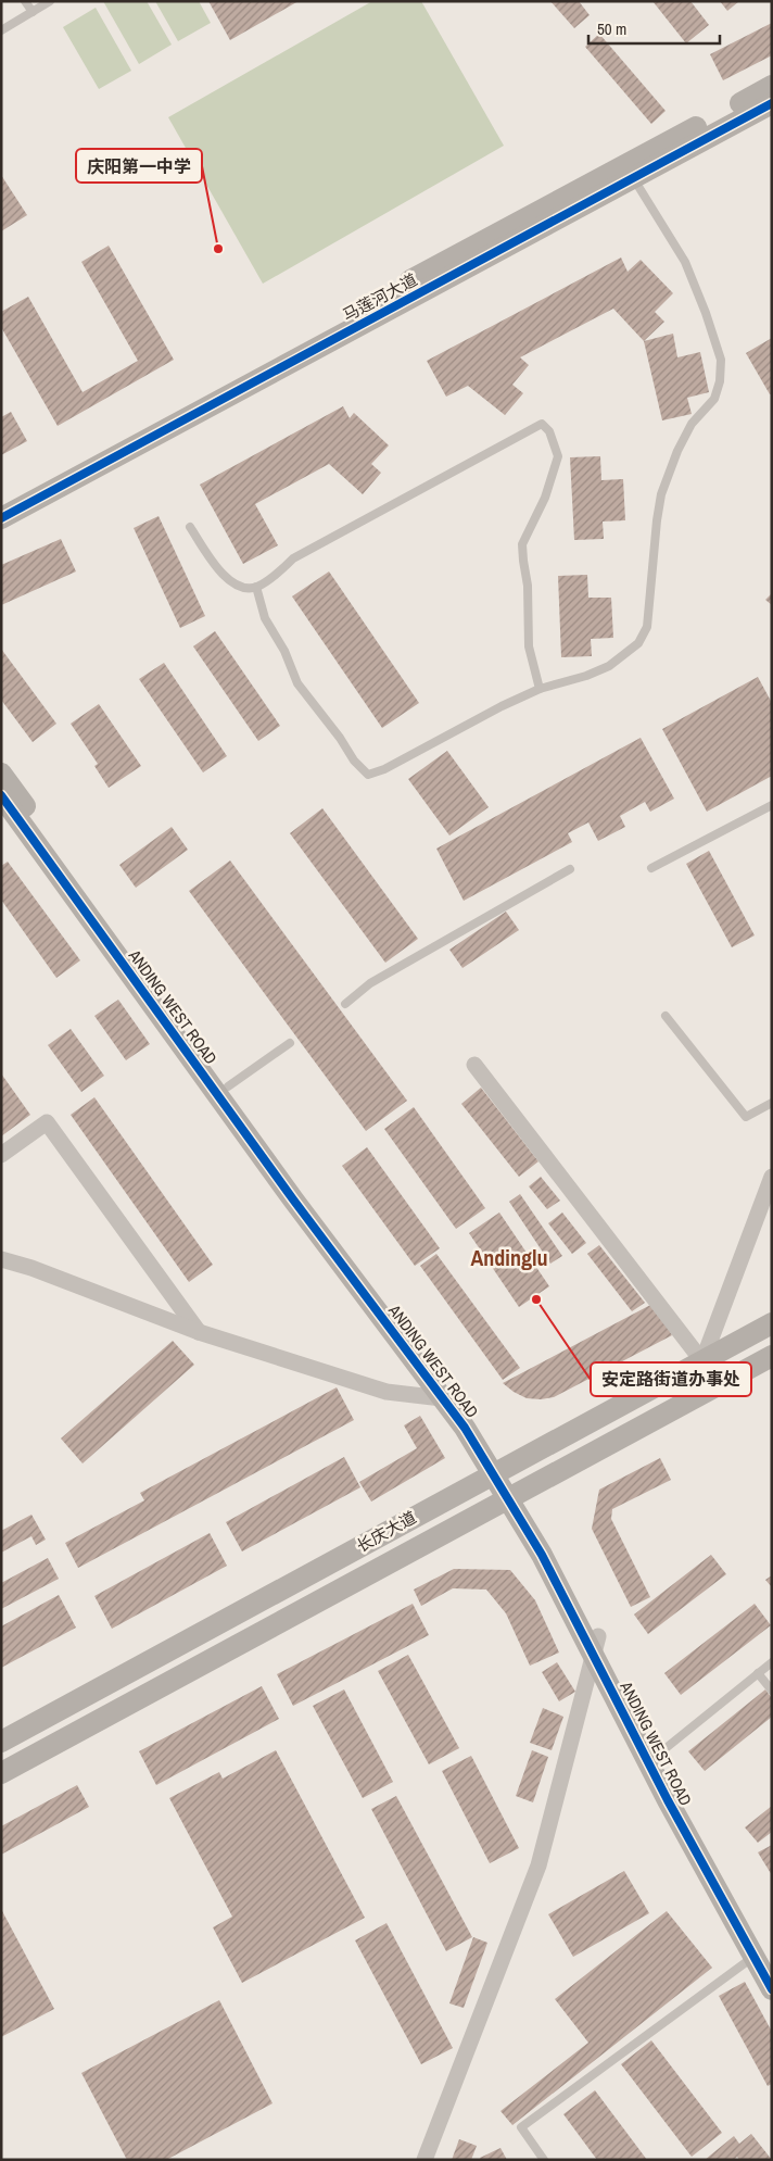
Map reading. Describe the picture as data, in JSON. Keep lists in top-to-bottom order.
{
  "streets": {
    "street": ["马莲河大道", "ANDING WEST ROAD", "长庆大道"]
  },
  "crossings": [
    ["ANDING WEST ROAD", "长庆大道"]
  ],
  "districts": ["Andinglu"],
  "places": ["庆阳第一中学", "安定路街道办事处"],
  "scale_bar": "50 m"
}
